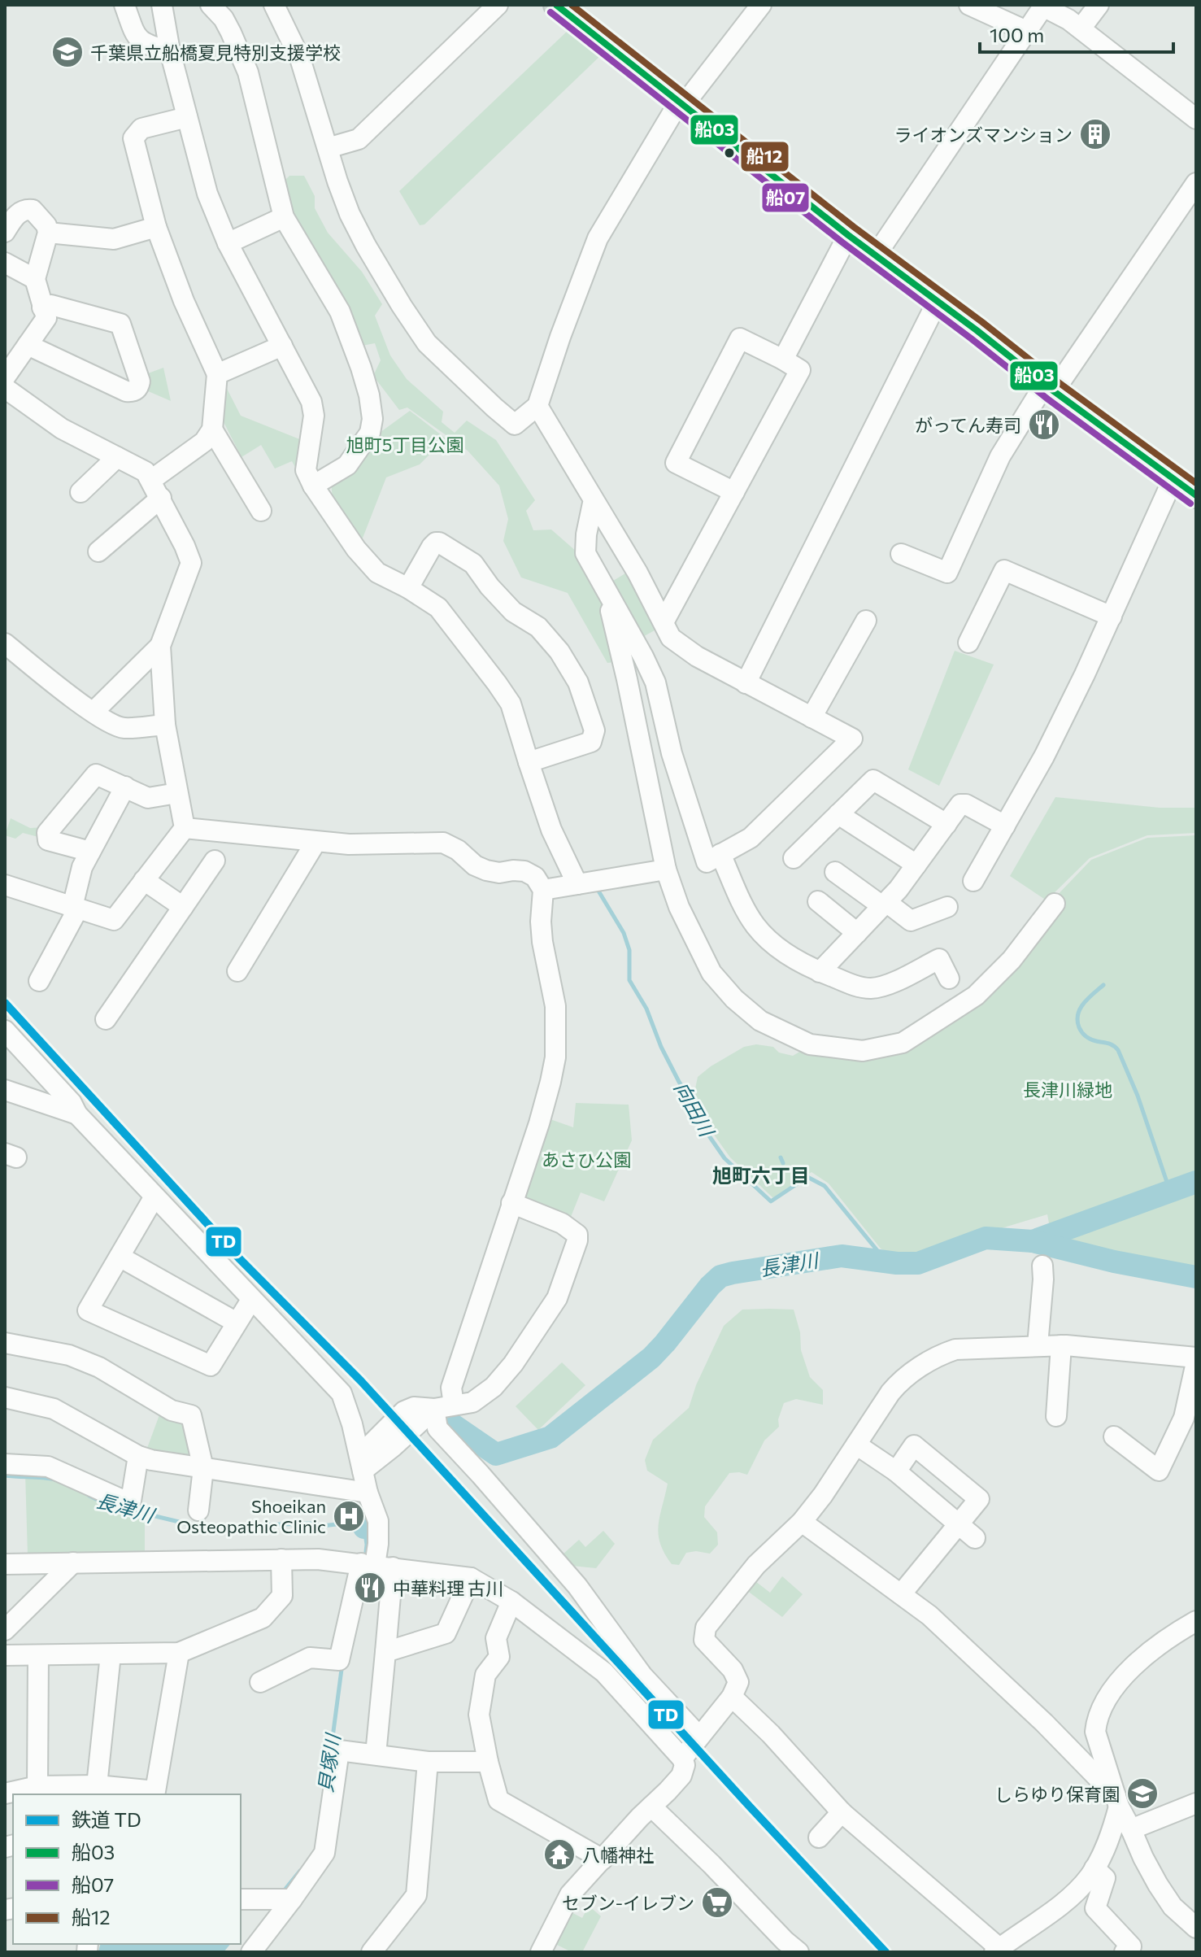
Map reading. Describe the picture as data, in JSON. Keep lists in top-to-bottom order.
{
  "districts": ["旭町六丁目"],
  "water": ["向田川", "長津川", "貝塚川"],
  "parks": ["旭町5丁目公園", "長津川緑地", "あさひ公園"],
  "places": {
    "school or university": ["千葉県立船橋夏見特別支援学校", "しらゆり保育園"],
    "building": ["ライオンズマンション"],
    "restaurant": ["がってん寿司", "中華料理 古川"],
    "hospital": ["Shoeikan Osteopathic Clinic"],
    "temple": ["八幡神社"],
    "supermarket": ["セブン-イレブン"]
  },
  "lines": [
    "transit line 船03",
    "transit line 船12",
    "transit line 船07",
    "rail line TD"
  ],
  "legend": [
    "鉄道 TD",
    "船03",
    "船07",
    "船12"
  ],
  "scale_bar": "100 m"
}
